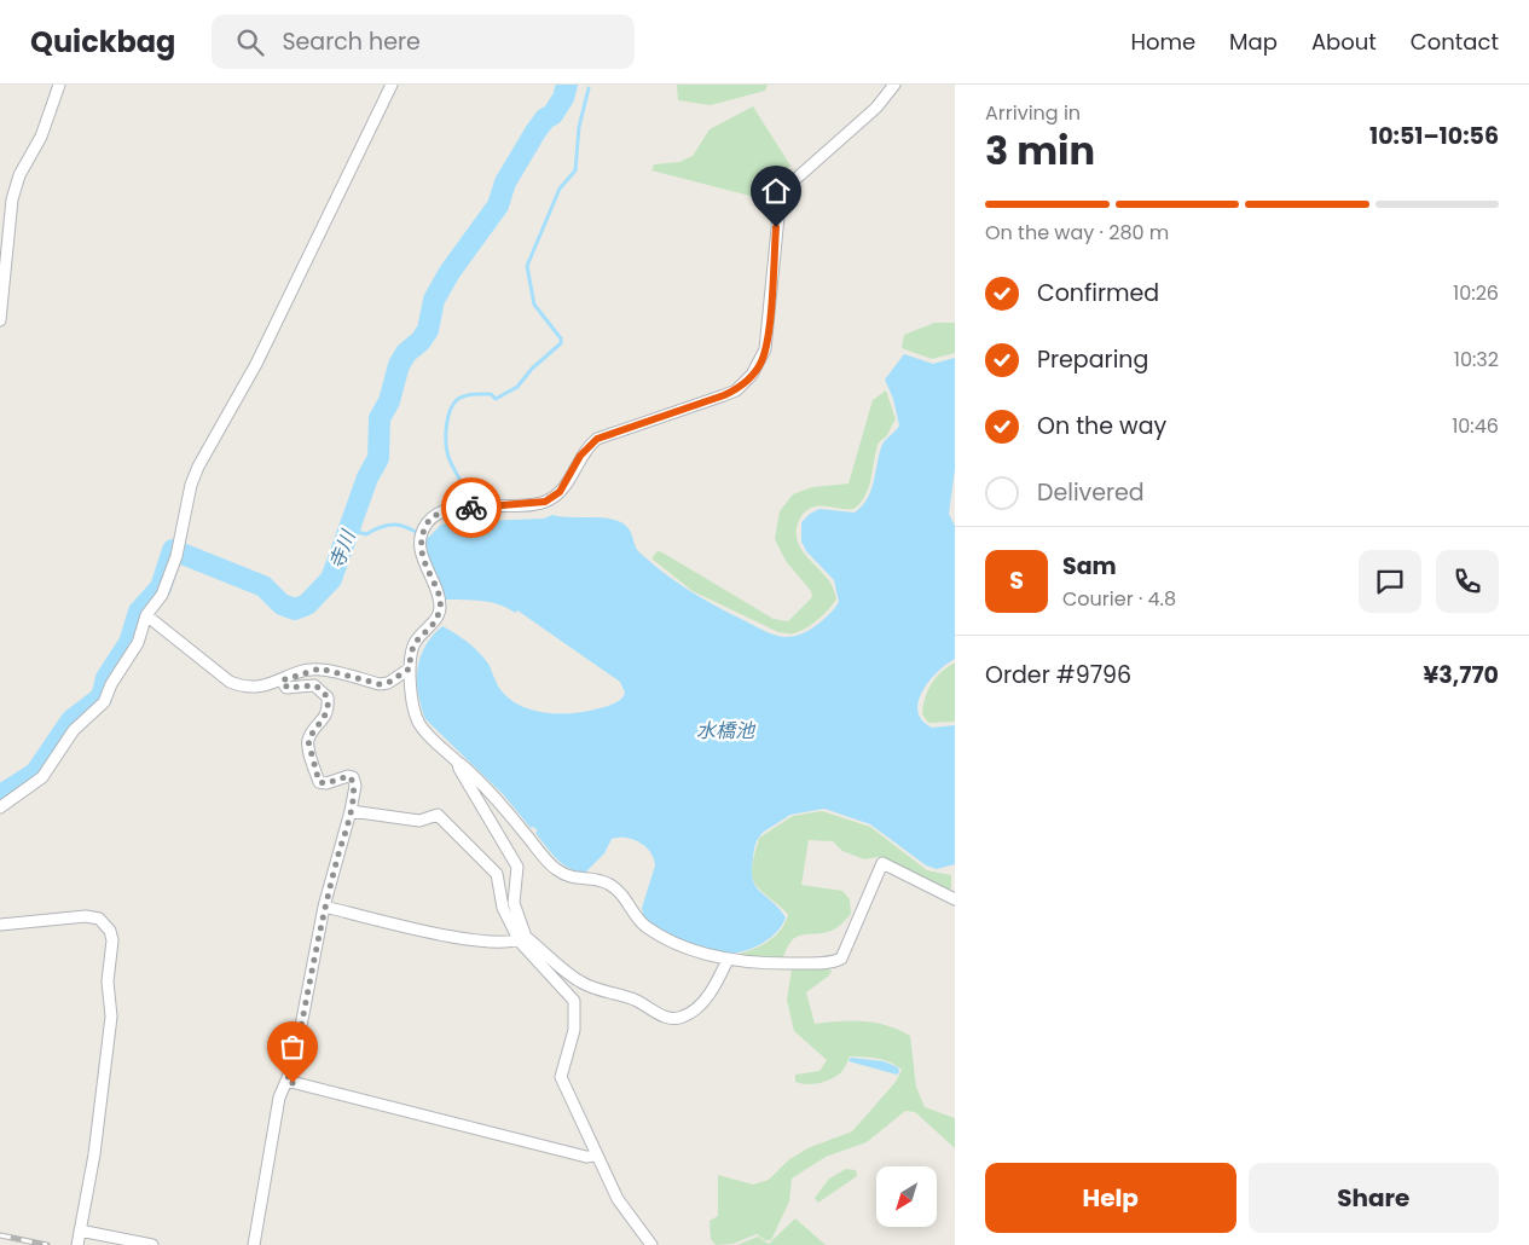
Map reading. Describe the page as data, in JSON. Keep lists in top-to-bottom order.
{
  "water": ["寺川", "水橋池"],
  "north": "bottom left",
  "page": {
    "header": "Quickbag",
    "search": "Search here",
    "nav": [
      "Home",
      "Map",
      "About",
      "Contact"
    ],
    "heading": ["3 min", "Arriving in", "10:51–10:56"],
    "panel": [
      "Sam",
      "Courier · 4.8",
      "Order #9796",
      "¥3,770"
    ],
    "bar": "On the way · 280 m",
    "list": [
      ["Confirmed", "10:26"],
      ["Preparing", "10:32"],
      ["On the way", "10:46"],
      "Delivered"
    ],
    "round": "S",
    "buttons": ["Help", "Share"]
  }
}
